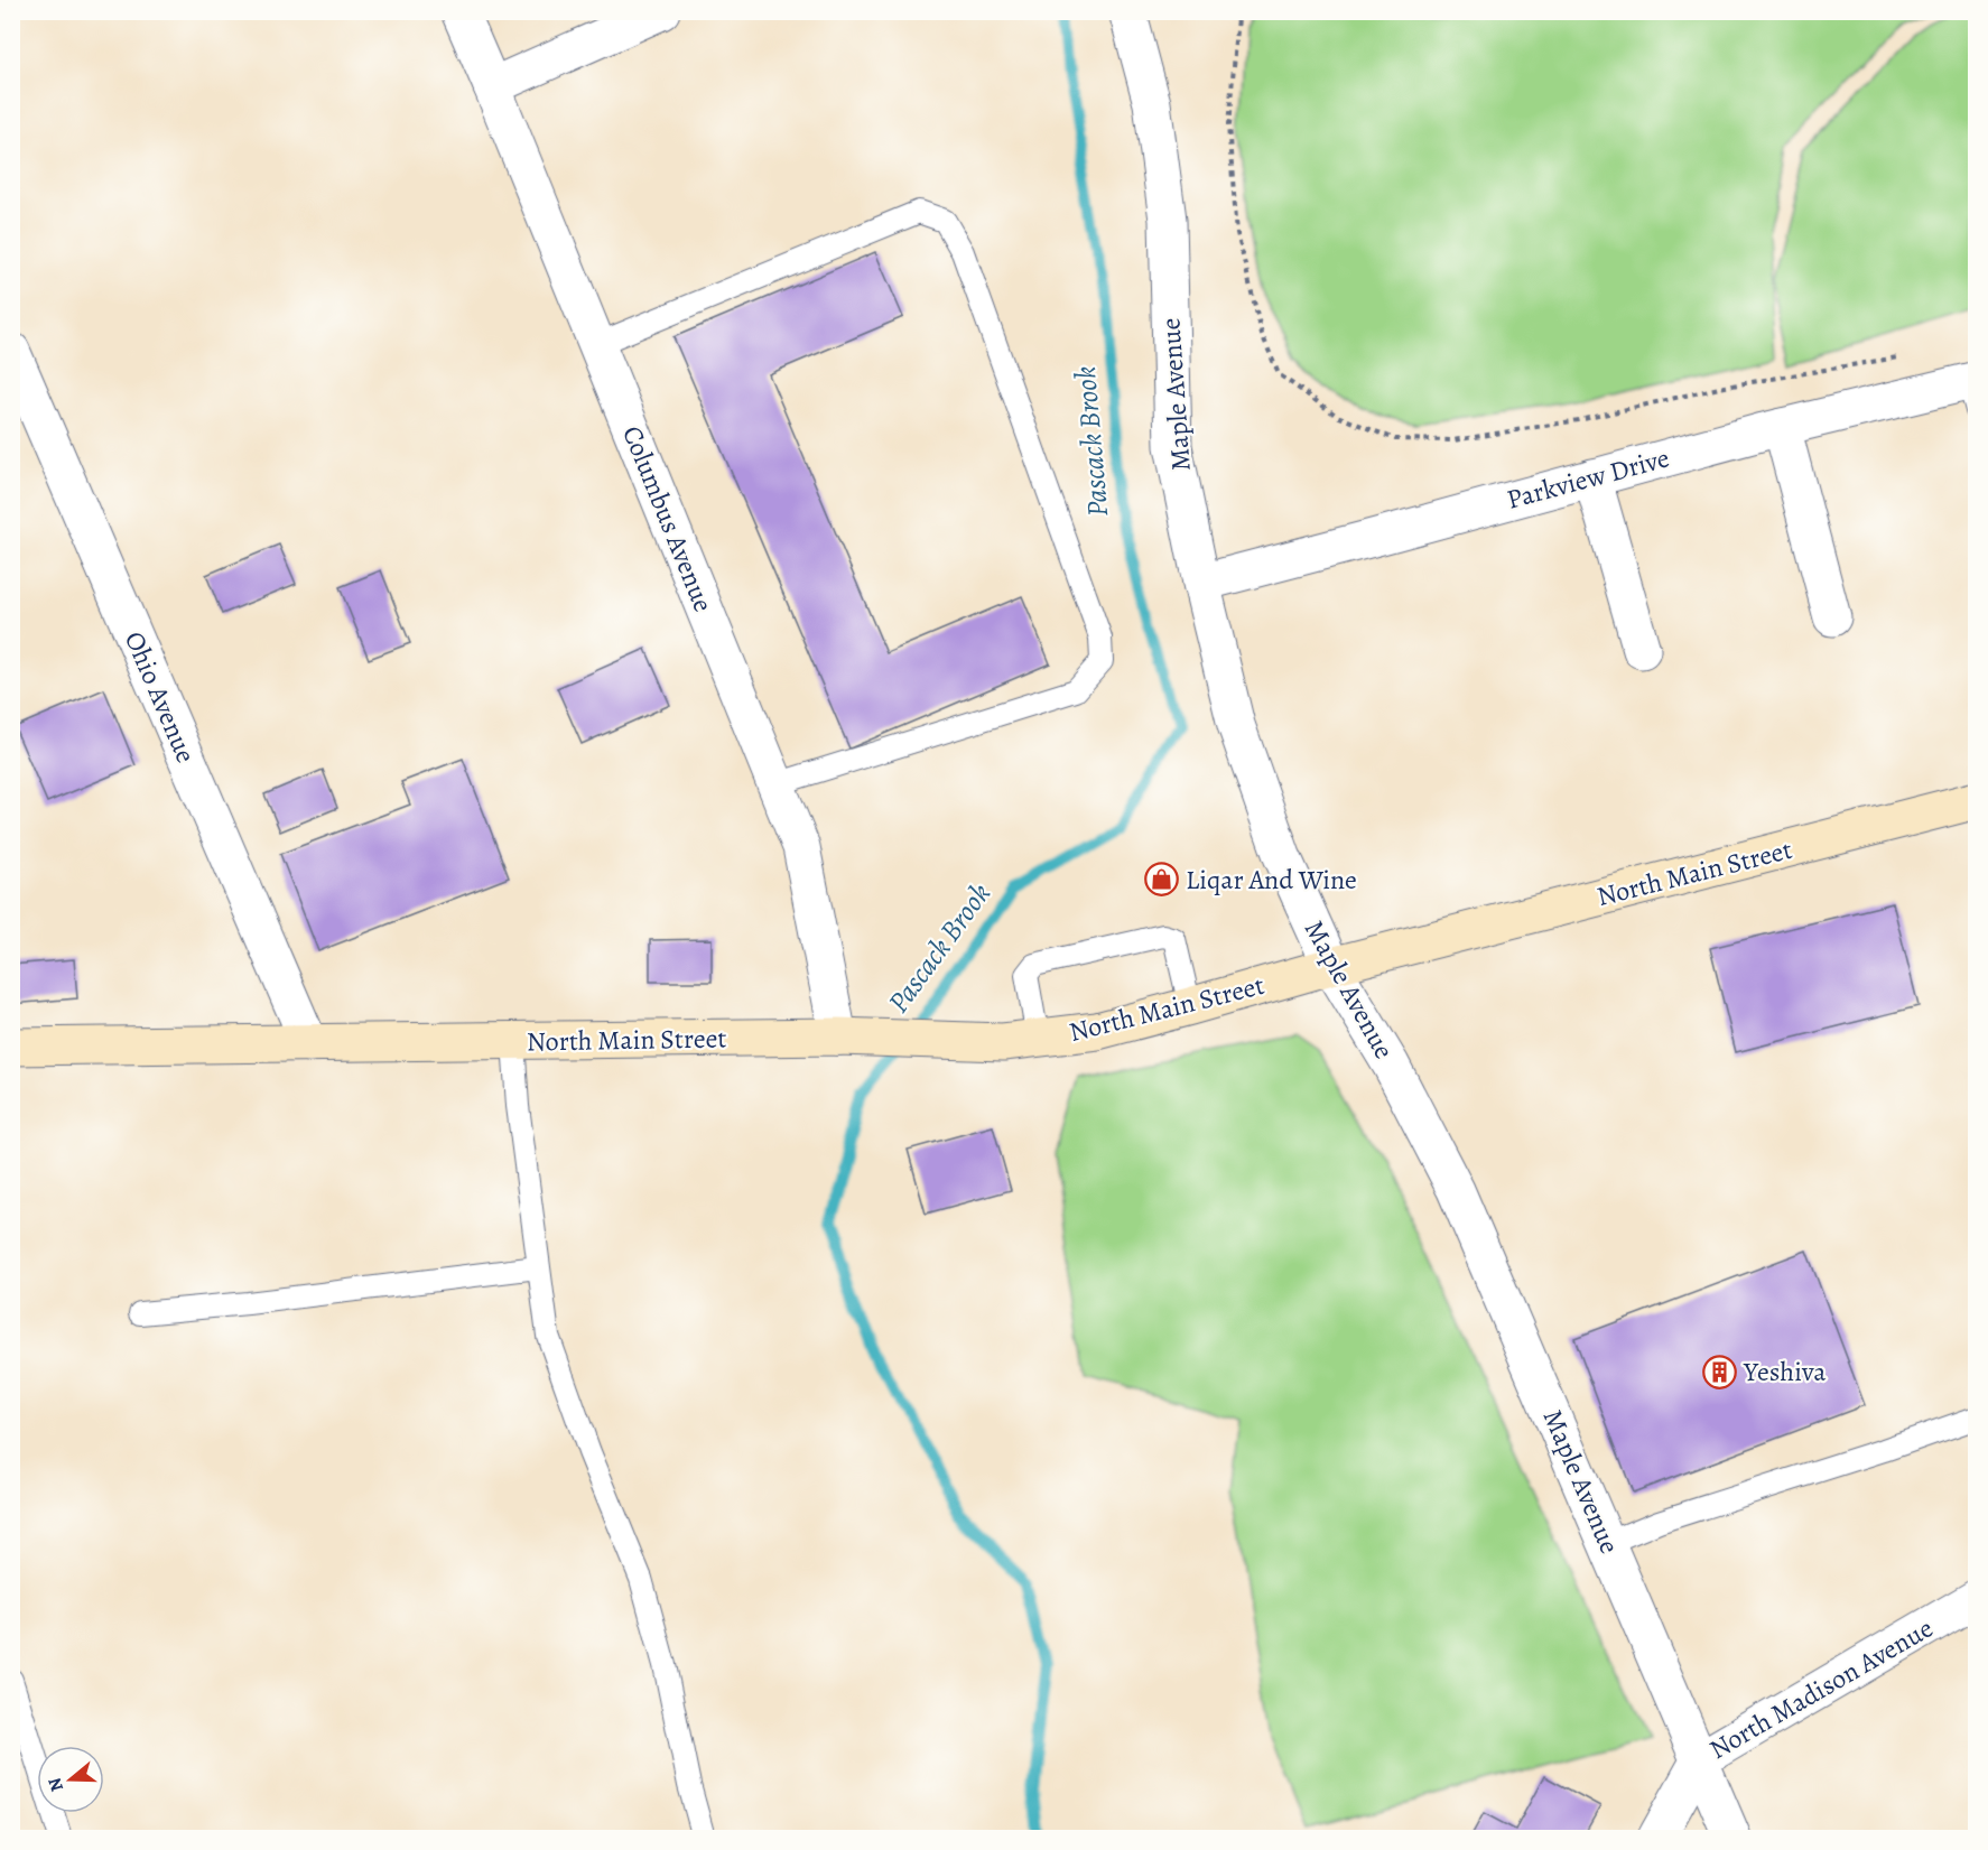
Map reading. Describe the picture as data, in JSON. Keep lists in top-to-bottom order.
{
  "streets": {
    "main road": ["North Main Street"],
    "street": [
      "Maple Avenue",
      "Parkview Drive",
      "Columbus Avenue",
      "Ohio Avenue",
      "North Madison Avenue"
    ]
  },
  "crossings": [
    ["Maple Avenue", "Parkview Drive"],
    ["Maple Avenue", "North Main Street"],
    ["Maple Avenue", "North Madison Avenue"],
    ["Columbus Avenue", "North Main Street"],
    ["Ohio Avenue", "North Main Street"]
  ],
  "water": ["Pascack Brook"],
  "places": {
    "shop": ["Liqar And Wine"],
    "building": ["Yeshiva"]
  },
  "north": "left"
}
